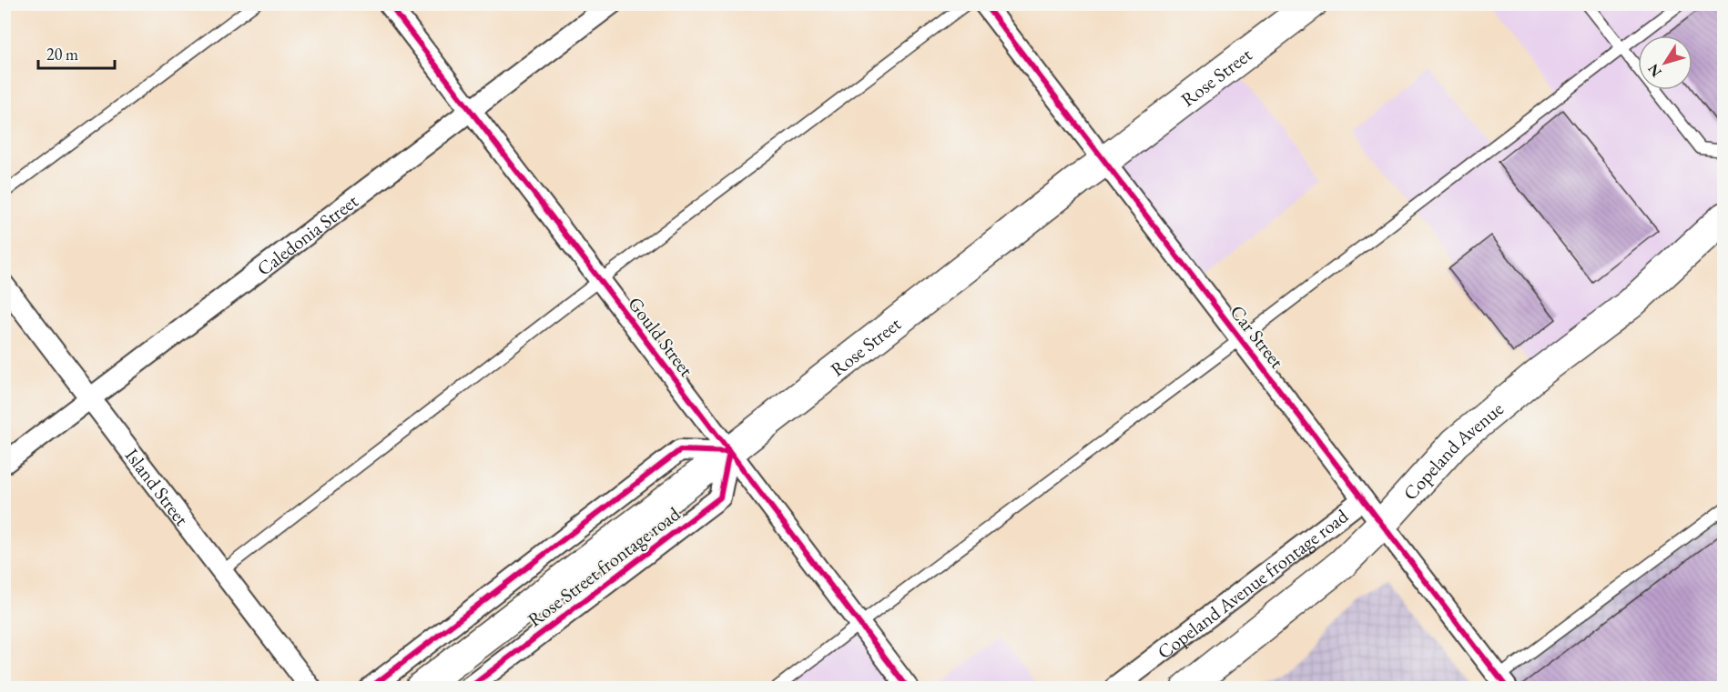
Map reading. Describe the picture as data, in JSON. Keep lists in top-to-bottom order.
{
  "streets": {
    "highway": ["Rose Street", "Copeland Avenue"],
    "street": [
      "Caledonia Street",
      "Gould Street",
      "Car Street",
      "Island Street",
      "Rose Street frontage road",
      "Copeland Avenue frontage road"
    ]
  },
  "crossings": [
    ["Rose Street", "Gould Street"],
    ["Rose Street", "Car Street"],
    ["Rose Street", "Rose Street frontage road"],
    ["Caledonia Street", "Gould Street"],
    ["Caledonia Street", "Island Street"],
    ["Gould Street", "Rose Street frontage road"],
    ["Car Street", "Copeland Avenue"],
    ["Car Street", "Copeland Avenue frontage road"]
  ],
  "scale_bar": "20 m",
  "north": "bottom left"
}
